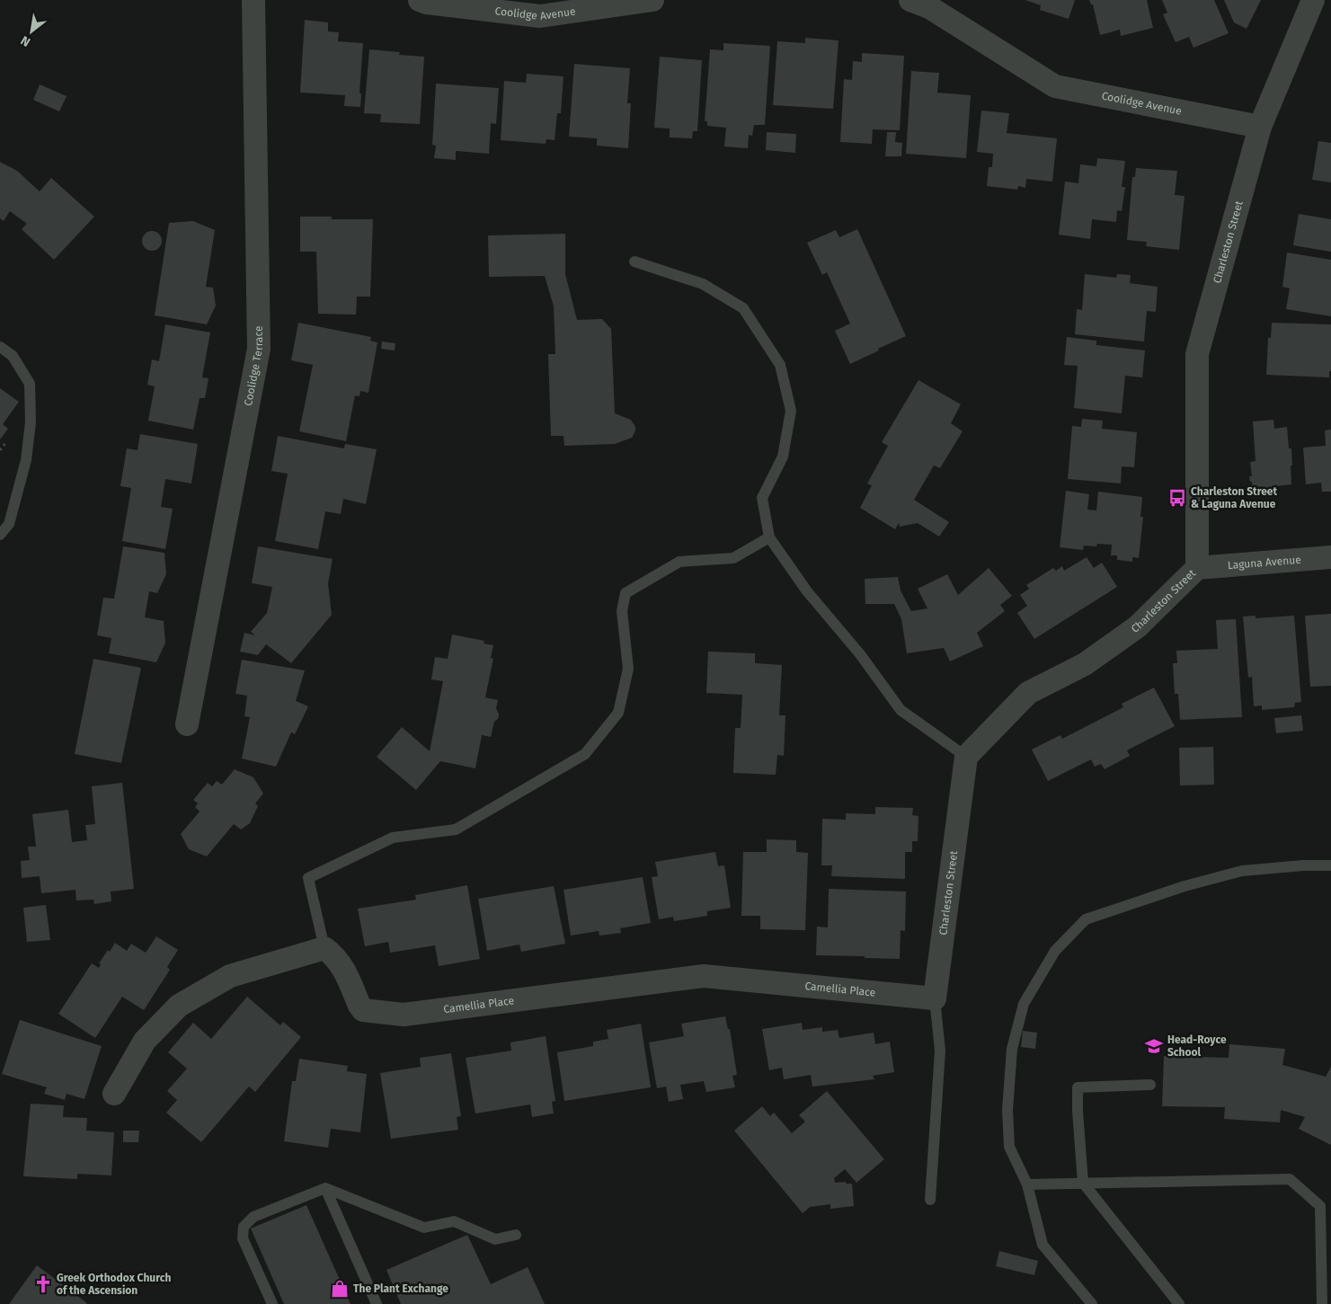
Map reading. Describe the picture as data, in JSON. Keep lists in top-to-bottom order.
{
  "streets": {
    "street": [
      "Coolidge Avenue",
      "Charleston Street",
      "Coolidge Terrace",
      "Laguna Avenue",
      "Camellia Place"
    ]
  },
  "crossings": [
    ["Coolidge Avenue", "Charleston Street"],
    ["Charleston Street", "Laguna Avenue"],
    ["Charleston Street", "Camellia Place"]
  ],
  "places": {
    "bus stop": ["Charleston Street & Laguna Avenue"],
    "school or university": ["Head-Royce School"],
    "church": ["Greek Orthodox Church of the Ascension"],
    "shop": ["The Plant Exchange"]
  },
  "north": "bottom left"
}
